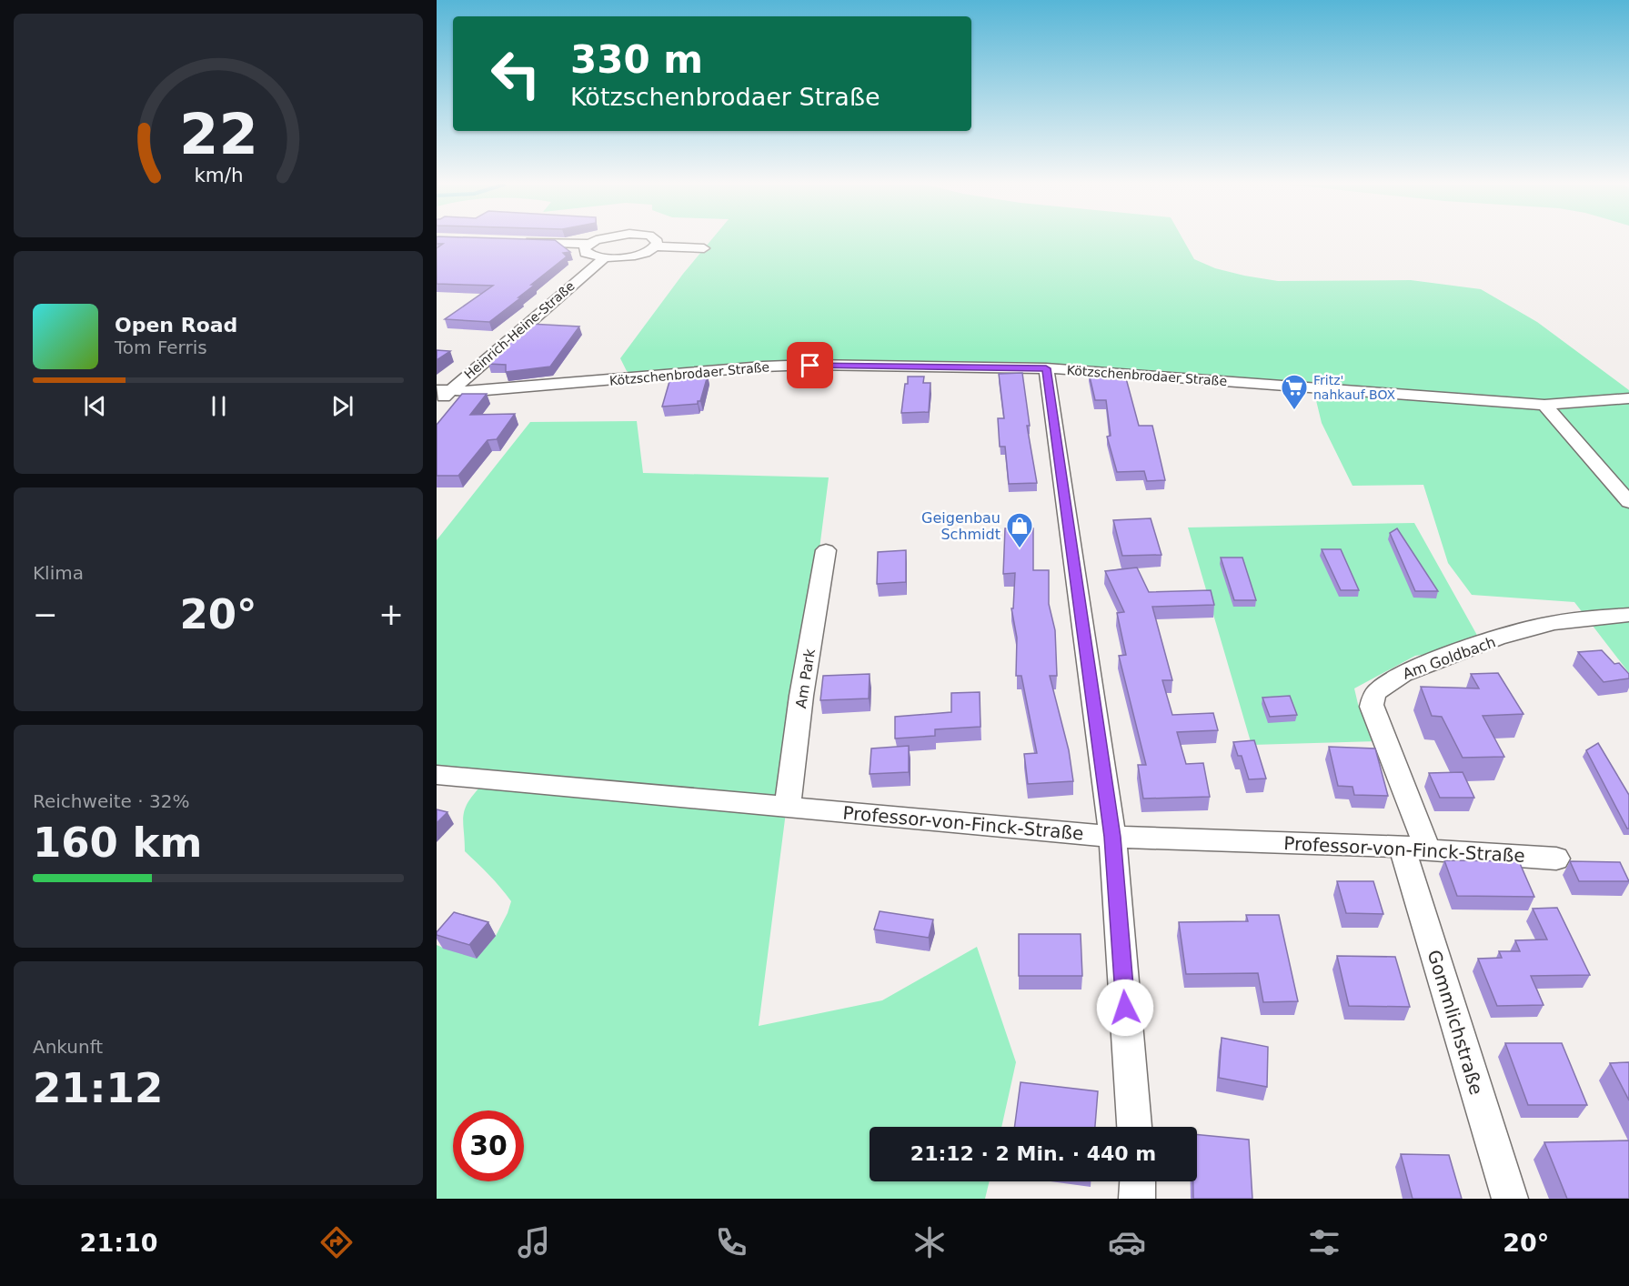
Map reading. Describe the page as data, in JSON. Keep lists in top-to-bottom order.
{
  "streets": {
    "street": [
      "Heinrich-Heine-Straße",
      "Kötzschenbrodaer Straße",
      "Am Goldbach",
      "Am Park",
      "Professor-von-Finck-Straße",
      "Gommlichstraße"
    ]
  },
  "crossings": [
    ["Heinrich-Heine-Straße", "Kötzschenbrodaer Straße"],
    ["Am Goldbach", "Professor-von-Finck-Straße"],
    ["Am Goldbach", "Gommlichstraße"],
    ["Am Park", "Professor-von-Finck-Straße"],
    ["Professor-von-Finck-Straße", "Gommlichstraße"]
  ],
  "places": {
    "supermarket": ["Fritz' nahkauf BOX"],
    "shop": ["Geigenbau Schmidt"]
  },
  "page": {
    "turn": ["330 m", "Kötzschenbrodaer Straße"],
    "song": ["Open Road", "Tom Ferris"],
    "tile": [
      "Klima",
      ["Reichweite · 32%", "160 km"],
      ["Ankunft", "21:12"]
    ],
    "heat": ["−", "20°", "+"],
    "limit": "30",
    "trip": "21:12 · 2 Min. · 440 m",
    "tabs": ["21:10", "20°"],
    "gauge": ["22", "km/h"]
  }
}
